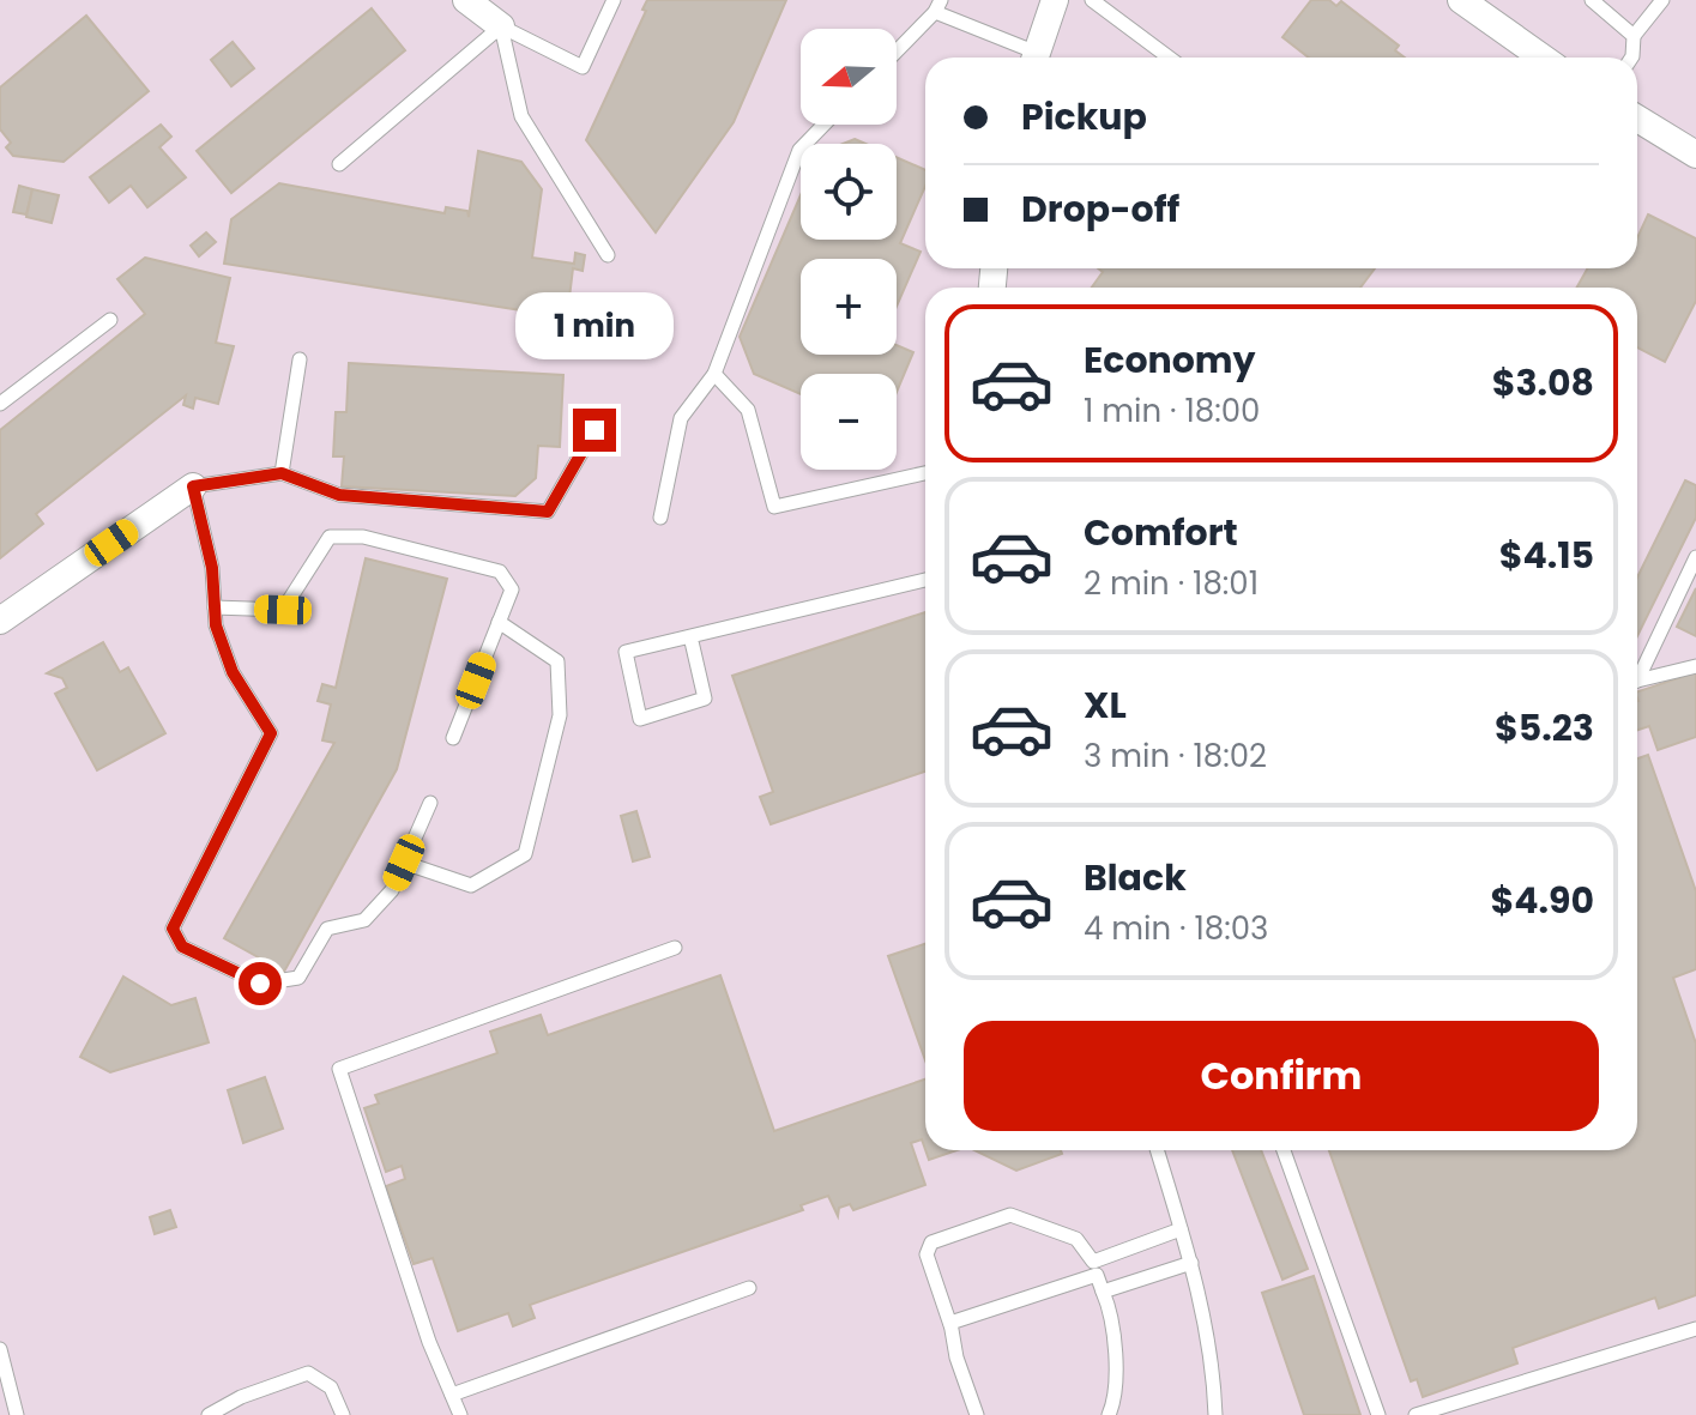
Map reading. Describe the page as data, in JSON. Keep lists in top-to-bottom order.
{
  "north": "left",
  "page": {
    "map_buttons": ["+", "−"],
    "banner": ["Pickup", "Drop-off"],
    "bubble": "1 min",
    "list": [
      {
        "name": "Economy",
        "note": "1 min · 18:00",
        "value": "$3.08"
      },
      {
        "name": "Comfort",
        "note": "2 min · 18:01",
        "value": "$4.15"
      },
      {
        "name": "XL",
        "note": "3 min · 18:02",
        "value": "$5.23"
      },
      {
        "name": "Black",
        "note": "4 min · 18:03",
        "value": "$4.90"
      }
    ],
    "buttons": "Confirm"
  }
}
